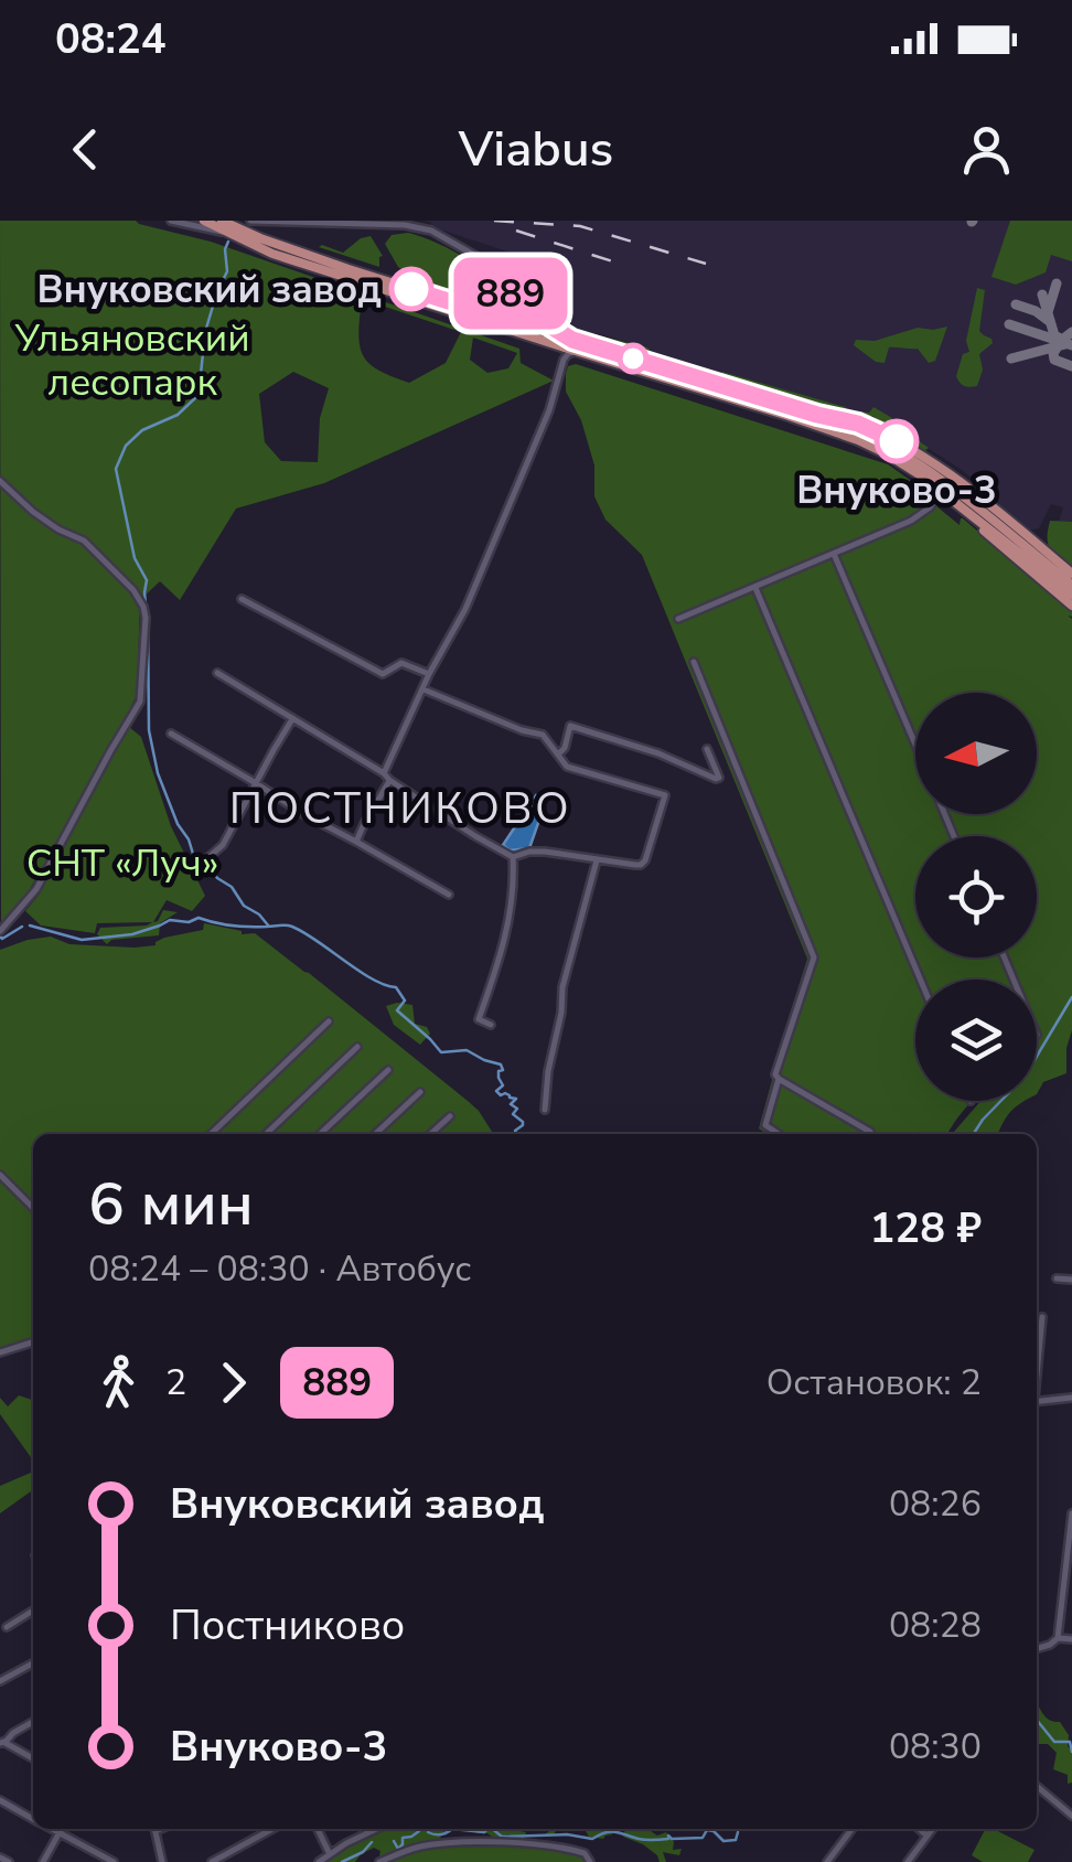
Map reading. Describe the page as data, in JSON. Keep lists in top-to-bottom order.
{
  "districts": ["ПОСТНИКОВО"],
  "parks": ["Ульяновский лесопарк", "СНТ «Луч»"],
  "places": ["Внуковский завод", "Внуково-3"],
  "lines": ["bus line 889"],
  "north": "left",
  "page": {
    "status": "08:24",
    "header": "Viabus",
    "on_map": "889",
    "heading": ["6 мин", "08:24 – 08:30 · Автобус", "128 ₽"],
    "legs": ["2", "889", "Остановок: 2"],
    "list": [
      {
        "name": "Внуковский завод",
        "value": "08:26"
      },
      {
        "name": "Постниково",
        "value": "08:28"
      },
      {
        "name": "Внуково-3",
        "value": "08:30"
      }
    ]
  }
}
